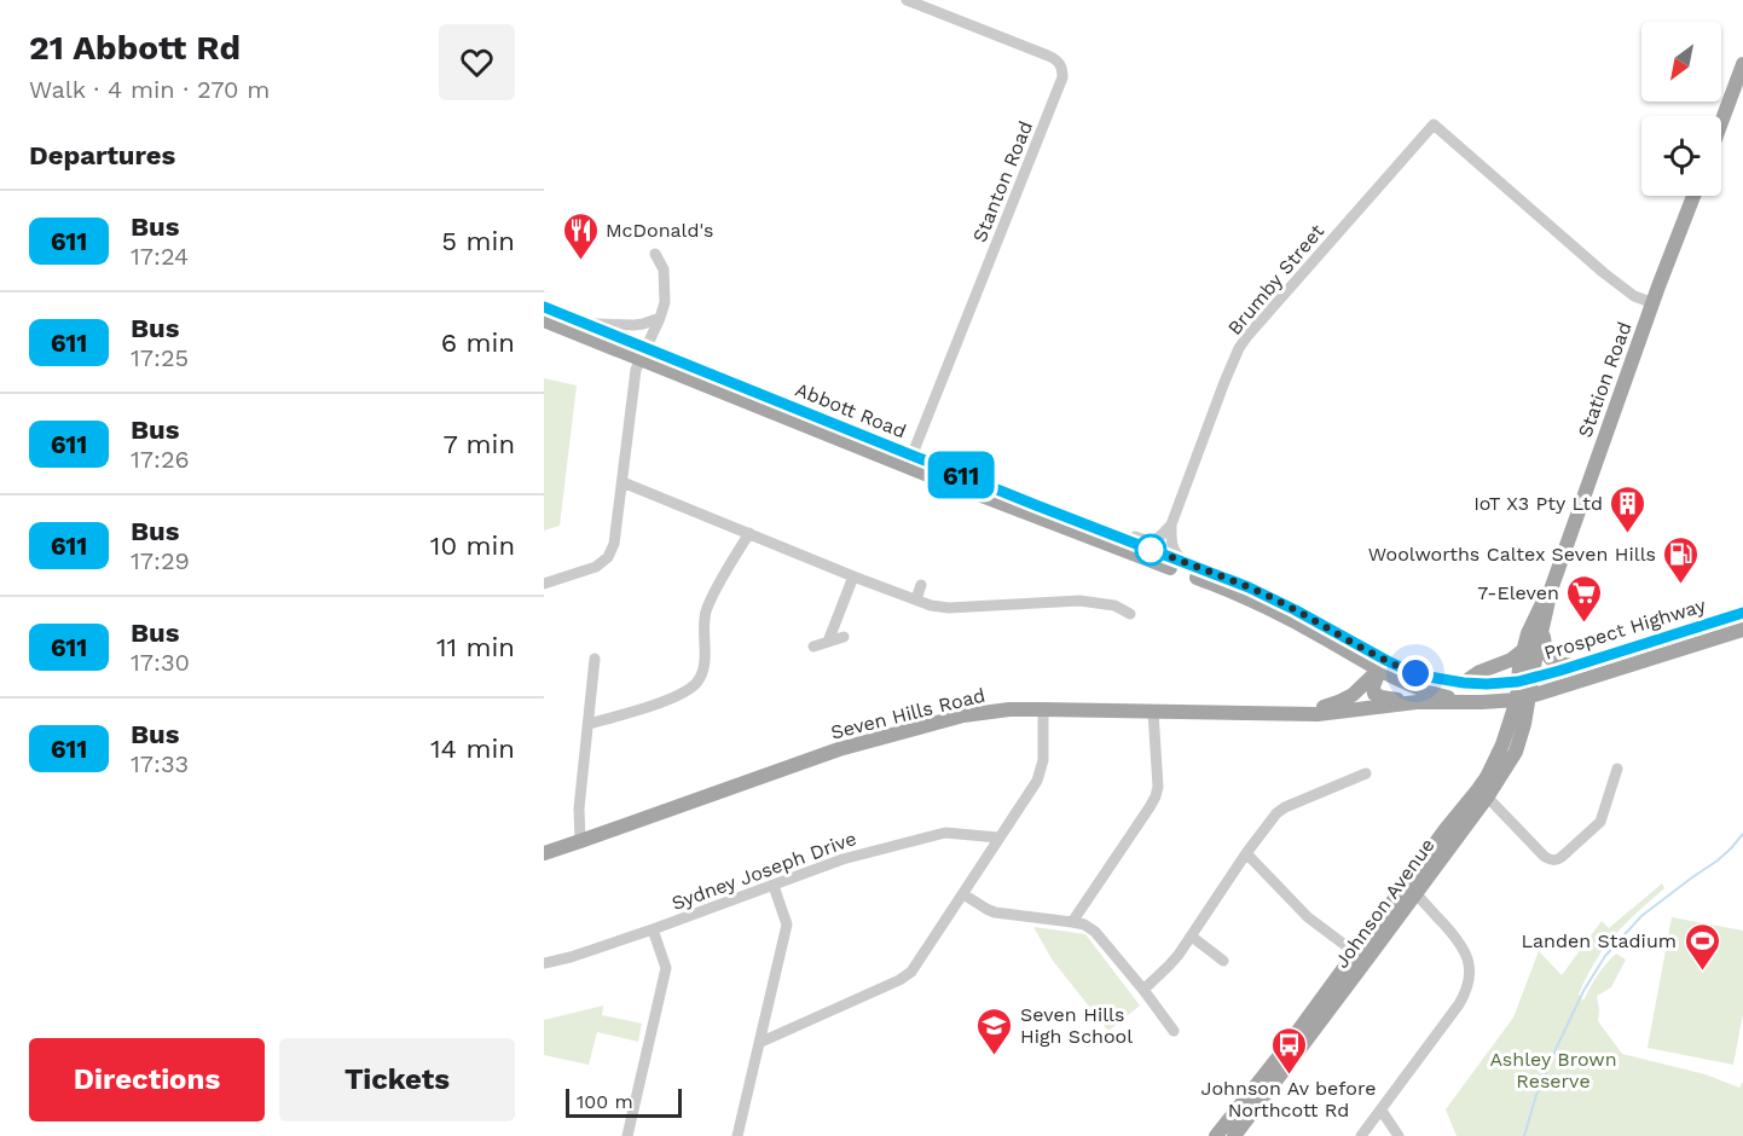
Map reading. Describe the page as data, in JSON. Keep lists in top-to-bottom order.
{
  "streets": {
    "main road": [
      "Station Road",
      "Abbott Road",
      "Prospect Highway",
      "Seven Hills Road",
      "Johnson Avenue"
    ],
    "street": ["Stanton Road", "Brumby Street", "Sydney Joseph Drive"]
  },
  "crossings": [
    ["Stanton Road", "Abbott Road"],
    ["Brumby Street", "Station Road"],
    ["Station Road", "Prospect Highway"],
    ["Station Road", "Johnson Avenue"],
    ["Abbott Road", "Seven Hills Road"],
    ["Prospect Highway", "Seven Hills Road"],
    ["Prospect Highway", "Johnson Avenue"],
    ["Seven Hills Road", "Johnson Avenue"]
  ],
  "parks": ["Ashley Brown Reserve"],
  "places": {
    "restaurant": ["McDonald's"],
    "building": ["IoT X3 Pty Ltd"],
    "fuel station": ["Woolworths Caltex Seven Hills"],
    "supermarket": ["7-Eleven"],
    "sports": ["Landen Stadium"],
    "school or university": ["Seven Hills High School"],
    "bus stop": ["Johnson Av before Northcott Rd"]
  },
  "lines": ["bus line 611"],
  "scale_bar": "100 m",
  "north": "bottom left",
  "page": {
    "heading": [
      ["21 Abbott Rd", "Walk · 4 min · 270 m"],
      "Departures"
    ],
    "on_map": "611",
    "list": [
      {
        "mark": "611",
        "name": "Bus",
        "note": "17:24",
        "value": "5 min"
      },
      {
        "mark": "611",
        "name": "Bus",
        "note": "17:25",
        "value": "6 min"
      },
      {
        "mark": "611",
        "name": "Bus",
        "note": "17:26",
        "value": "7 min"
      },
      {
        "mark": "611",
        "name": "Bus",
        "note": "17:29",
        "value": "10 min"
      },
      {
        "mark": "611",
        "name": "Bus",
        "note": "17:30",
        "value": "11 min"
      },
      {
        "mark": "611",
        "name": "Bus",
        "note": "17:33",
        "value": "14 min"
      }
    ],
    "buttons": ["Directions", "Tickets"],
    "scale": "100 m"
  }
}
